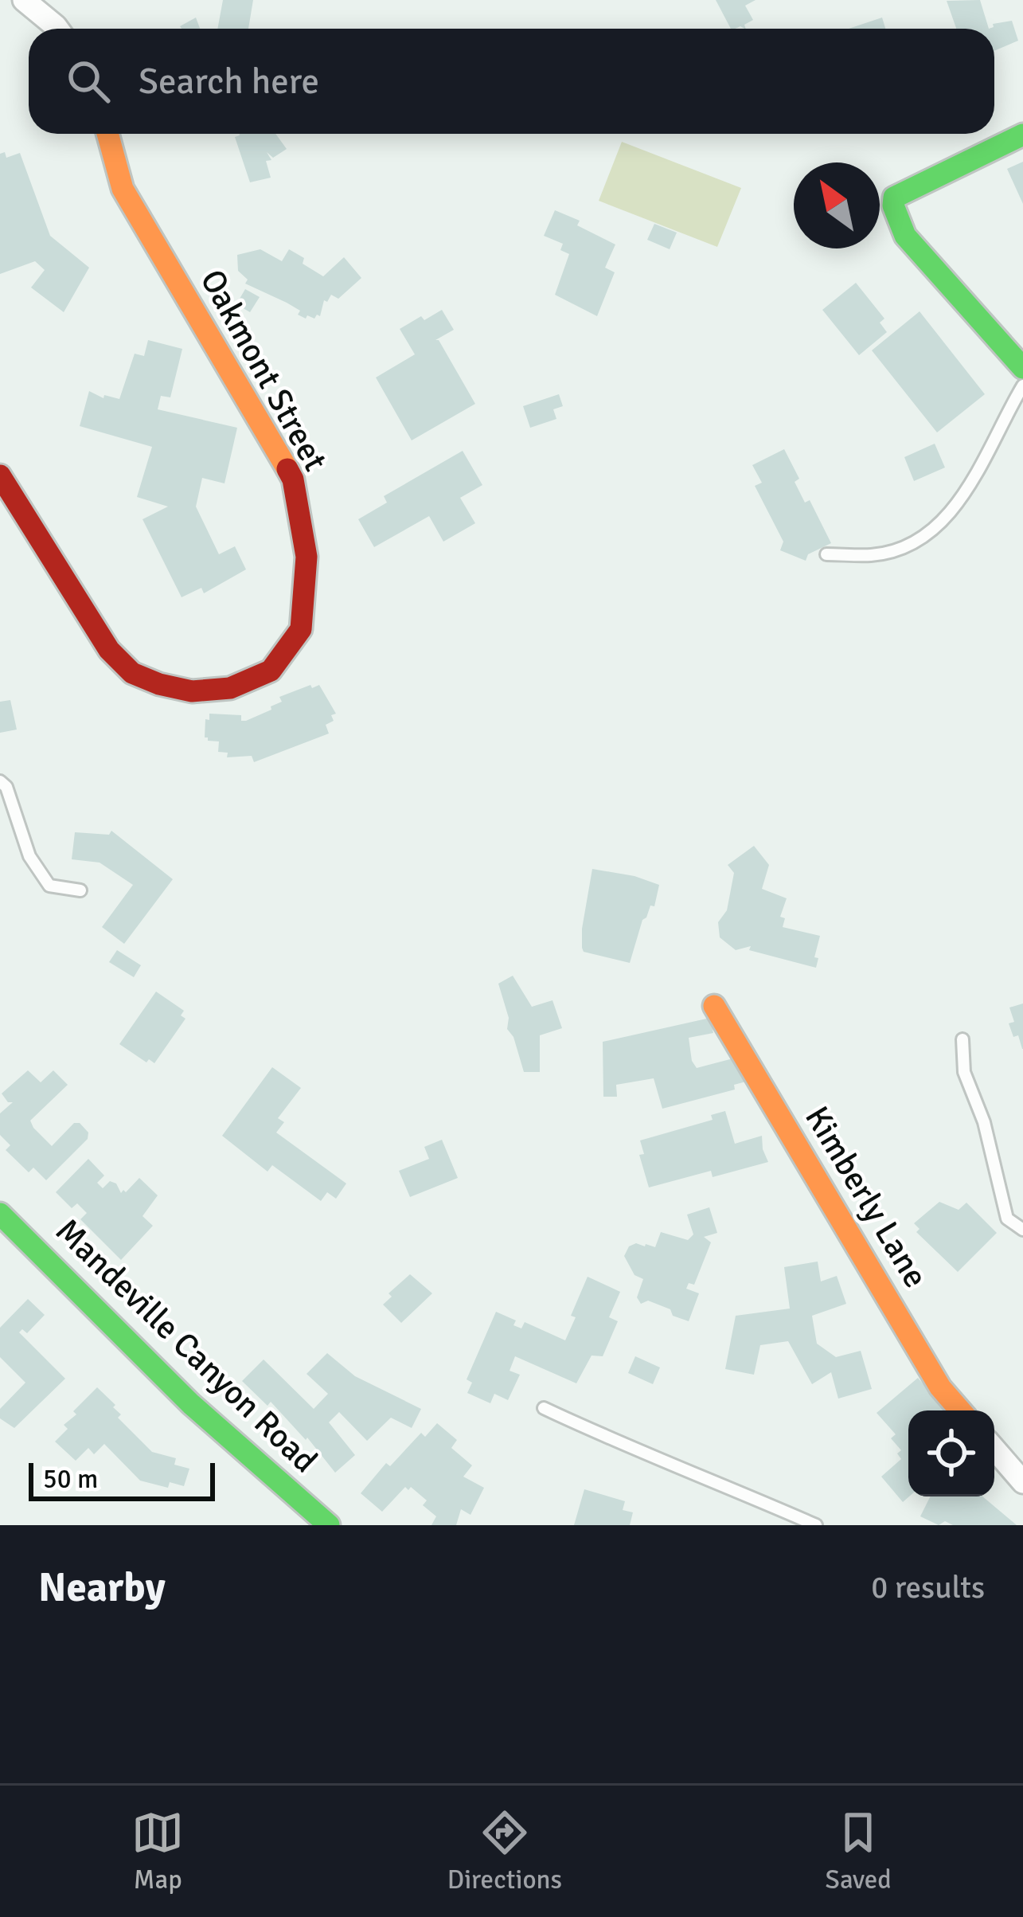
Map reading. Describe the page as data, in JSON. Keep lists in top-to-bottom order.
{
  "streets": {
    "street": ["Oakmont Street", "Kimberly Lane", "Mandeville Canyon Road"]
  },
  "scale_bar": "50 m",
  "north": "top left",
  "page": {
    "search": "Search here",
    "scale": "50 m",
    "heading": ["Nearby", "0 results"],
    "nav": ["Map", "Directions", "Saved"]
  }
}
